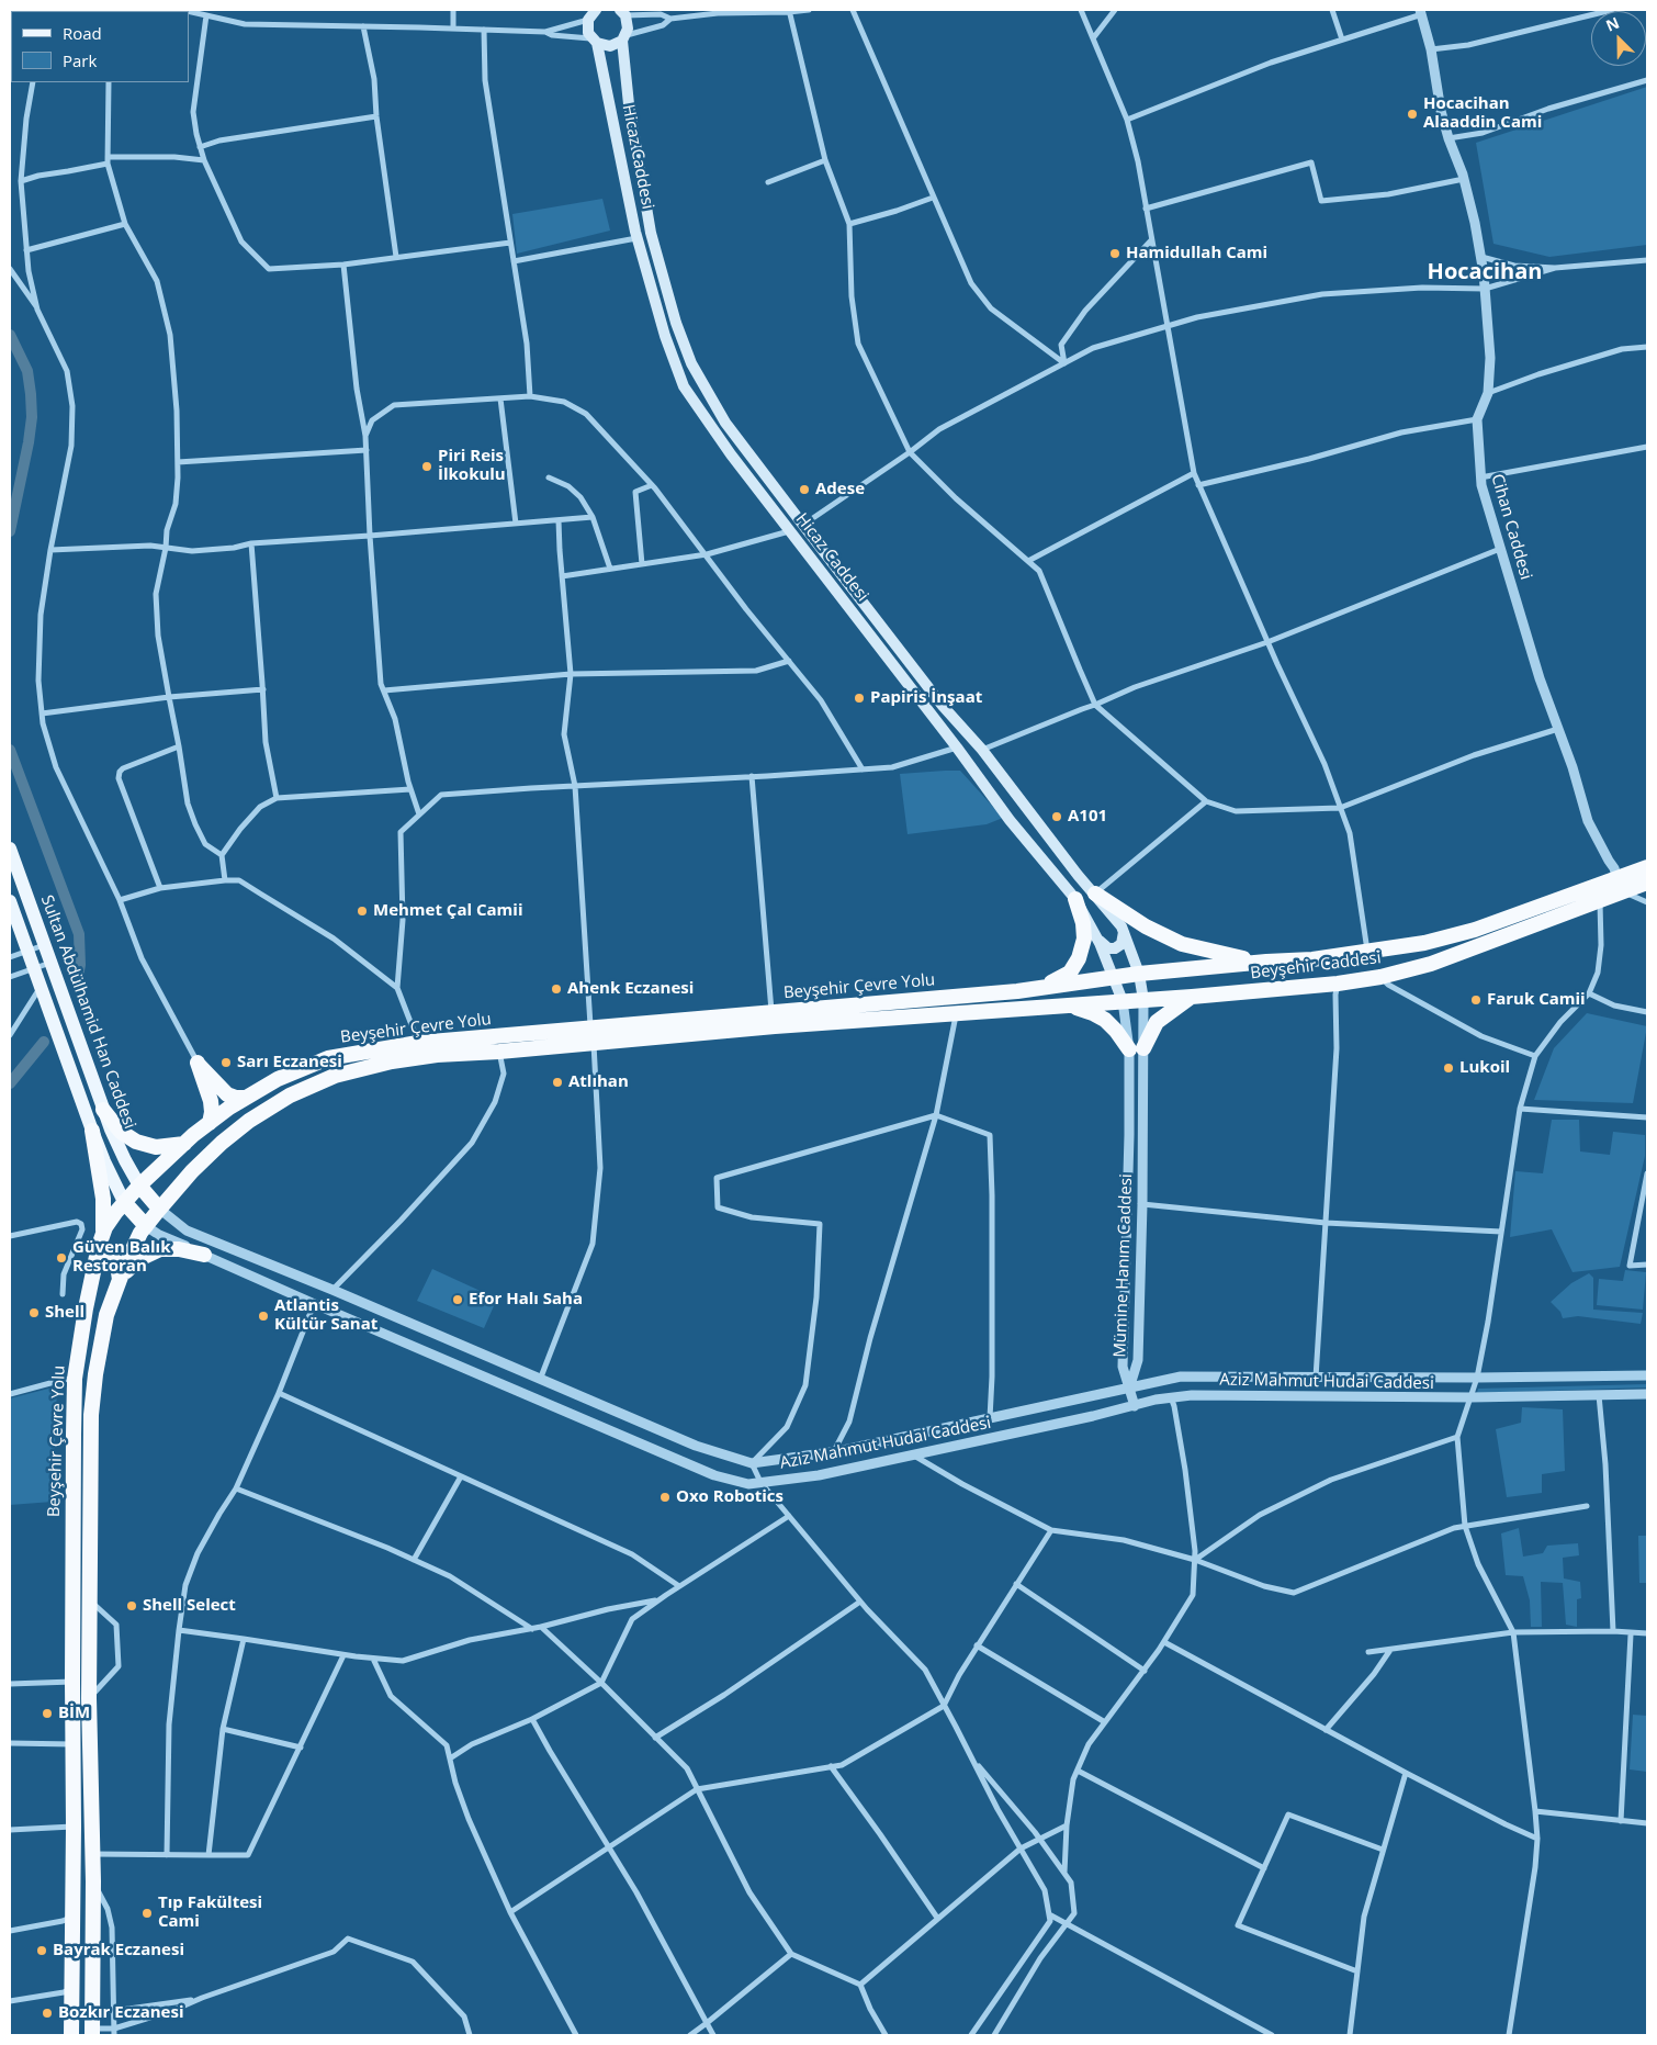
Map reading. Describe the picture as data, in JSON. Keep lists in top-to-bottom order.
{
  "streets": {
    "highway": ["Beyşehir Caddesi", "Beyşehir Çevre Yolu"],
    "main road": ["Hicaz Caddesi", "Sultan Abdülhamid Han Caddesi"],
    "street": ["Cihan Caddesi", "Mümine Hanım Caddesi", "Aziz Mahmut Hudai Caddesi"]
  },
  "crossings": [
    ["Hicaz Caddesi", "Beyşehir Caddesi"],
    ["Hicaz Caddesi", "Beyşehir Çevre Yolu"],
    ["Hicaz Caddesi", "Mümine Hanım Caddesi"],
    ["Cihan Caddesi", "Beyşehir Caddesi"],
    ["Beyşehir Caddesi", "Beyşehir Çevre Yolu"],
    ["Beyşehir Caddesi", "Mümine Hanım Caddesi"],
    ["Beyşehir Çevre Yolu", "Sultan Abdülhamid Han Caddesi"],
    ["Beyşehir Çevre Yolu", "Aziz Mahmut Hudai Caddesi"],
    ["Mümine Hanım Caddesi", "Aziz Mahmut Hudai Caddesi"]
  ],
  "districts": ["Hocacihan"],
  "places": [
    "Hocacihan Alaaddin Cami",
    "Hamidullah Cami",
    "Piri Reis İlkokulu",
    "Adese",
    "Papiris İnşaat",
    "A101",
    "Mehmet Çal Camii",
    "Ahenk Eczanesi",
    "Faruk Camii",
    "Sarı Eczanesi",
    "Lukoil",
    "Atlıhan",
    "Güven Balık Restoran",
    "Efor Halı Saha",
    "Shell",
    "Atlantis Kültür Sanat",
    "Oxo Robotics",
    "Shell Select",
    "BİM",
    "Tıp Fakültesi Cami",
    "Bayrak Eczanesi",
    "Bozkır Eczanesi"
  ],
  "legend": ["Road", "Park"],
  "north": "top left"
}
